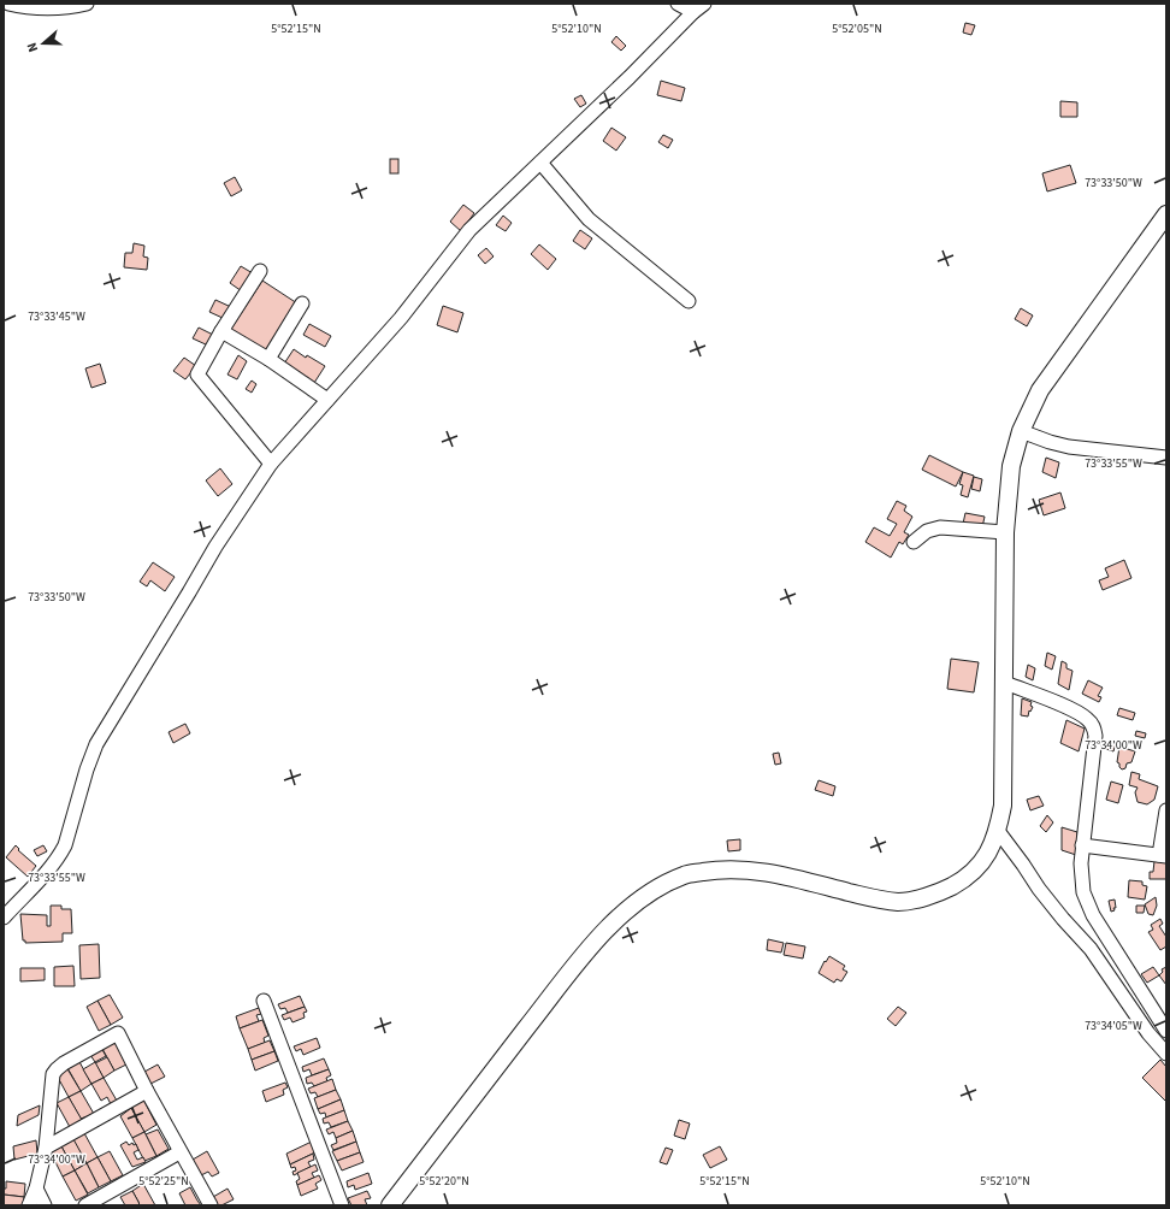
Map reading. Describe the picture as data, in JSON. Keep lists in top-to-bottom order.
{
  "north": "left",
  "coordinates": [
    "5°52'15\"N",
    "5°52'10\"N",
    "5°52'05\"N",
    "73°33'50\"W",
    "73°33'45\"W",
    "73°33'55\"W",
    "73°34'00\"W",
    "73°34'05\"W",
    "5°52'25\"N",
    "5°52'20\"N"
  ]
}
